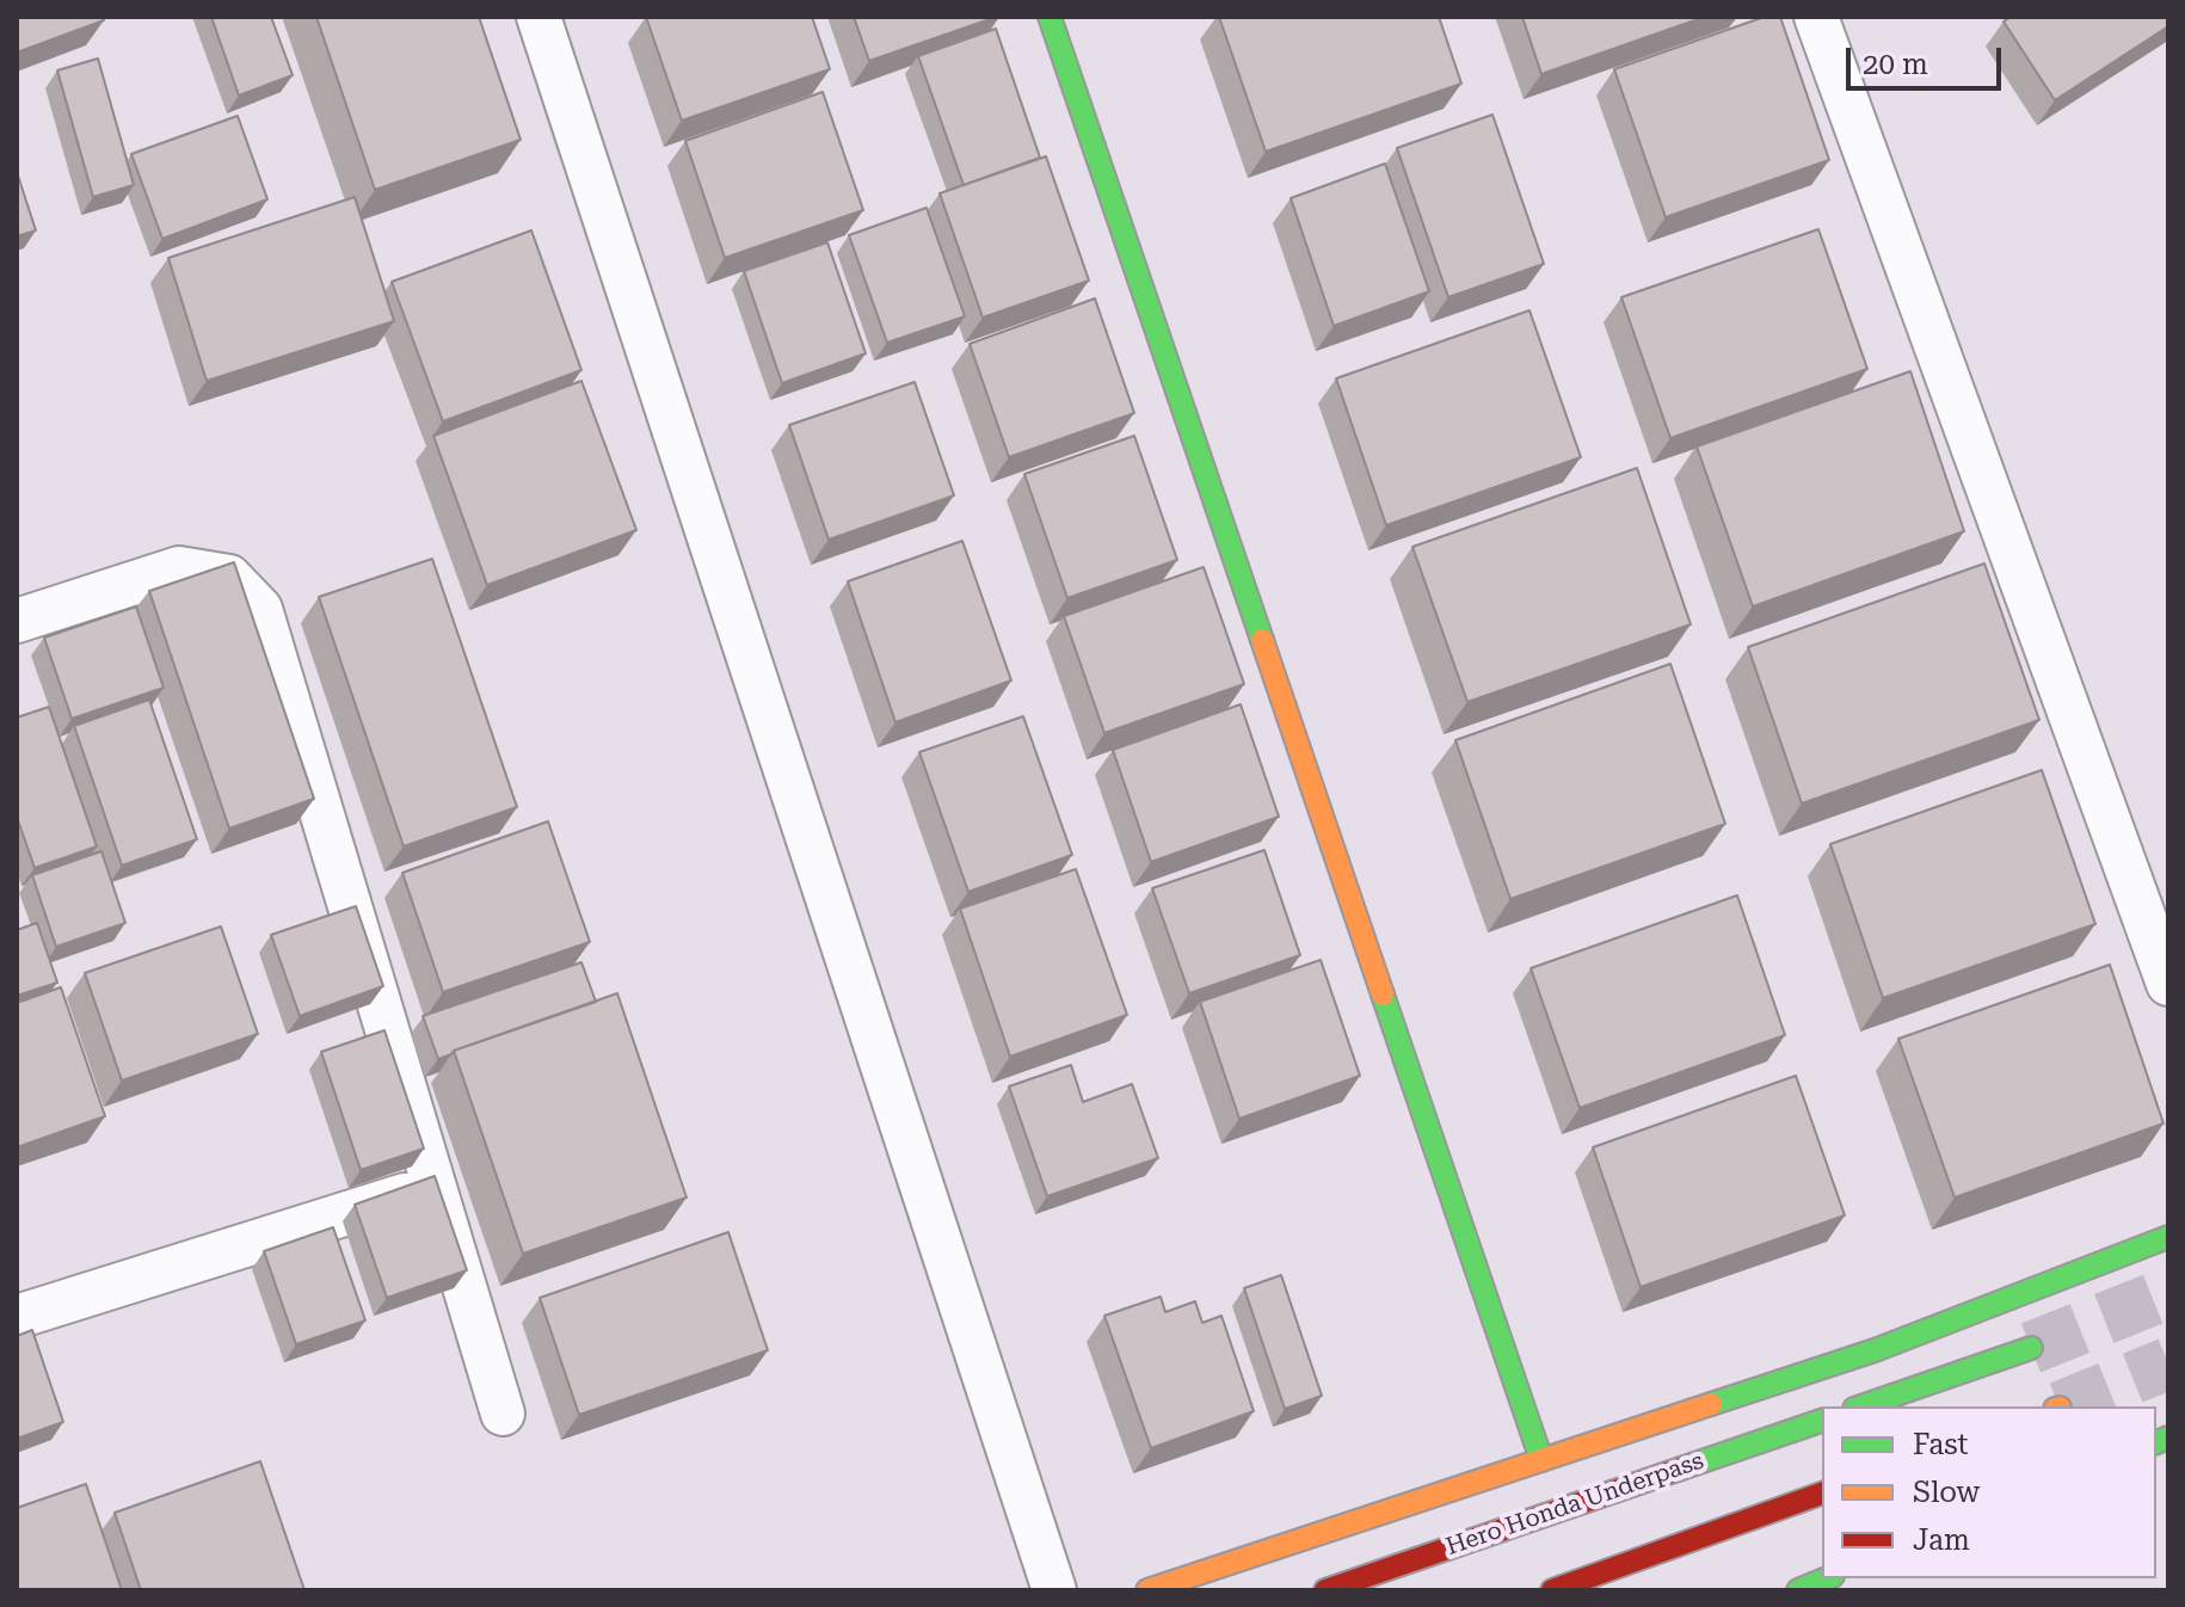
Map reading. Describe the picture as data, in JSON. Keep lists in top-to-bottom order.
{
  "streets": {
    "main road": ["Hero Honda Underpass"]
  },
  "legend": ["Fast", "Slow", "Jam"],
  "scale_bar": "20 m"
}
